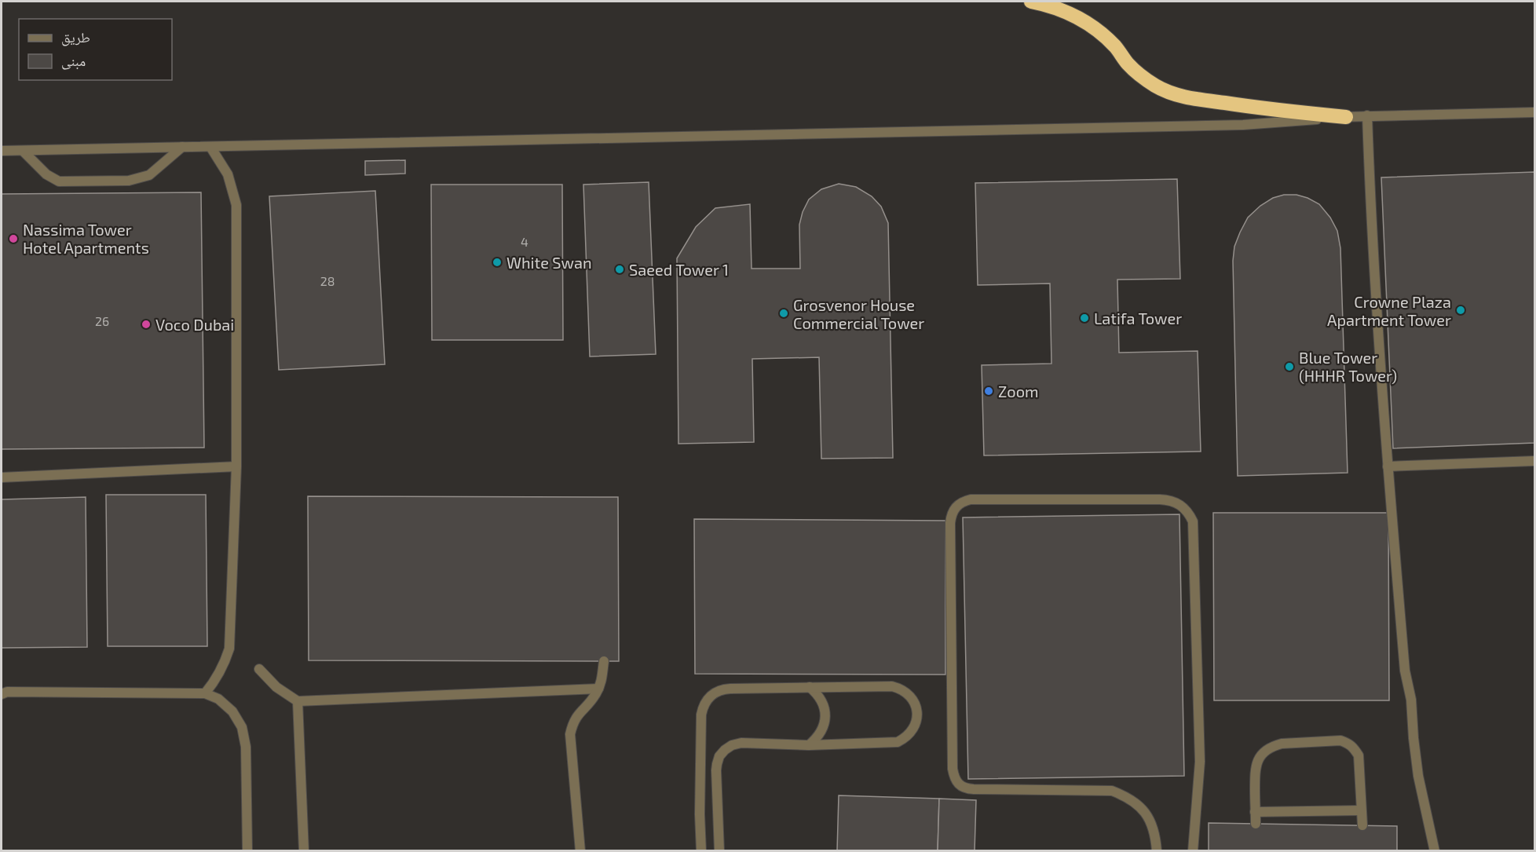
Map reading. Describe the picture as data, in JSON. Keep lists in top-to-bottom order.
{
  "places": [
    "Nassima Tower Hotel Apartments",
    "White Swan",
    "Saeed Tower 1",
    "Crowne Plaza Apartment Tower",
    "Grosvenor House Commercial Tower",
    "Latifa Tower",
    "Voco Dubai",
    "Blue Tower (HHHR Tower)",
    "Zoom"
  ],
  "house_numbers": ["4", "28", "26"],
  "legend": ["طريق", "مبنى"]
}
